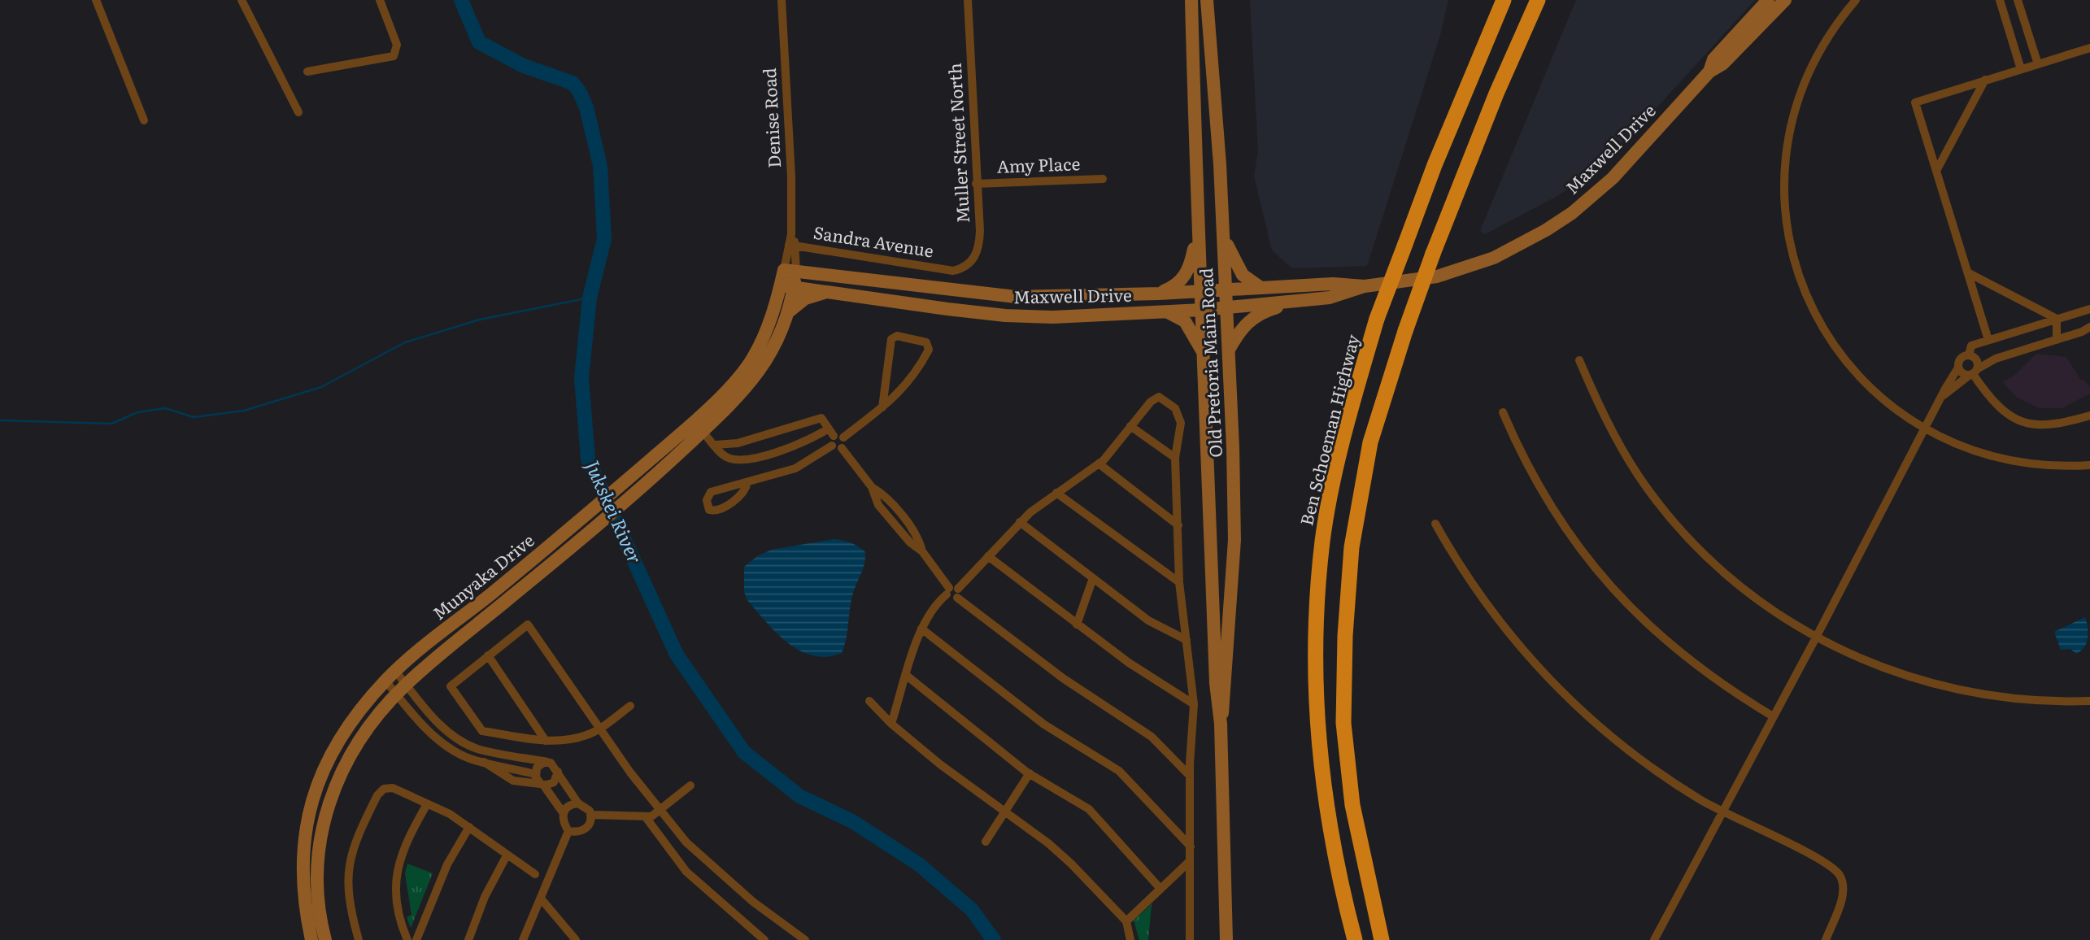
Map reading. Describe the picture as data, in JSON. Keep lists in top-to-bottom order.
{
  "streets": {
    "highway": ["Ben Schoeman Highway"],
    "main road": ["Maxwell Drive", "Old Pretoria Main Road", "Munyaka Drive"],
    "street": [
      "Denise Road",
      "Muller Street North",
      "Amy Place",
      "Sandra Avenue"
    ]
  },
  "crossings": [
    ["Denise Road", "Sandra Avenue"],
    ["Muller Street North", "Amy Place"],
    ["Muller Street North", "Sandra Avenue"],
    ["Maxwell Drive", "Old Pretoria Main Road"],
    ["Maxwell Drive", "Munyaka Drive"]
  ],
  "water": ["Jukskei River"]
}
